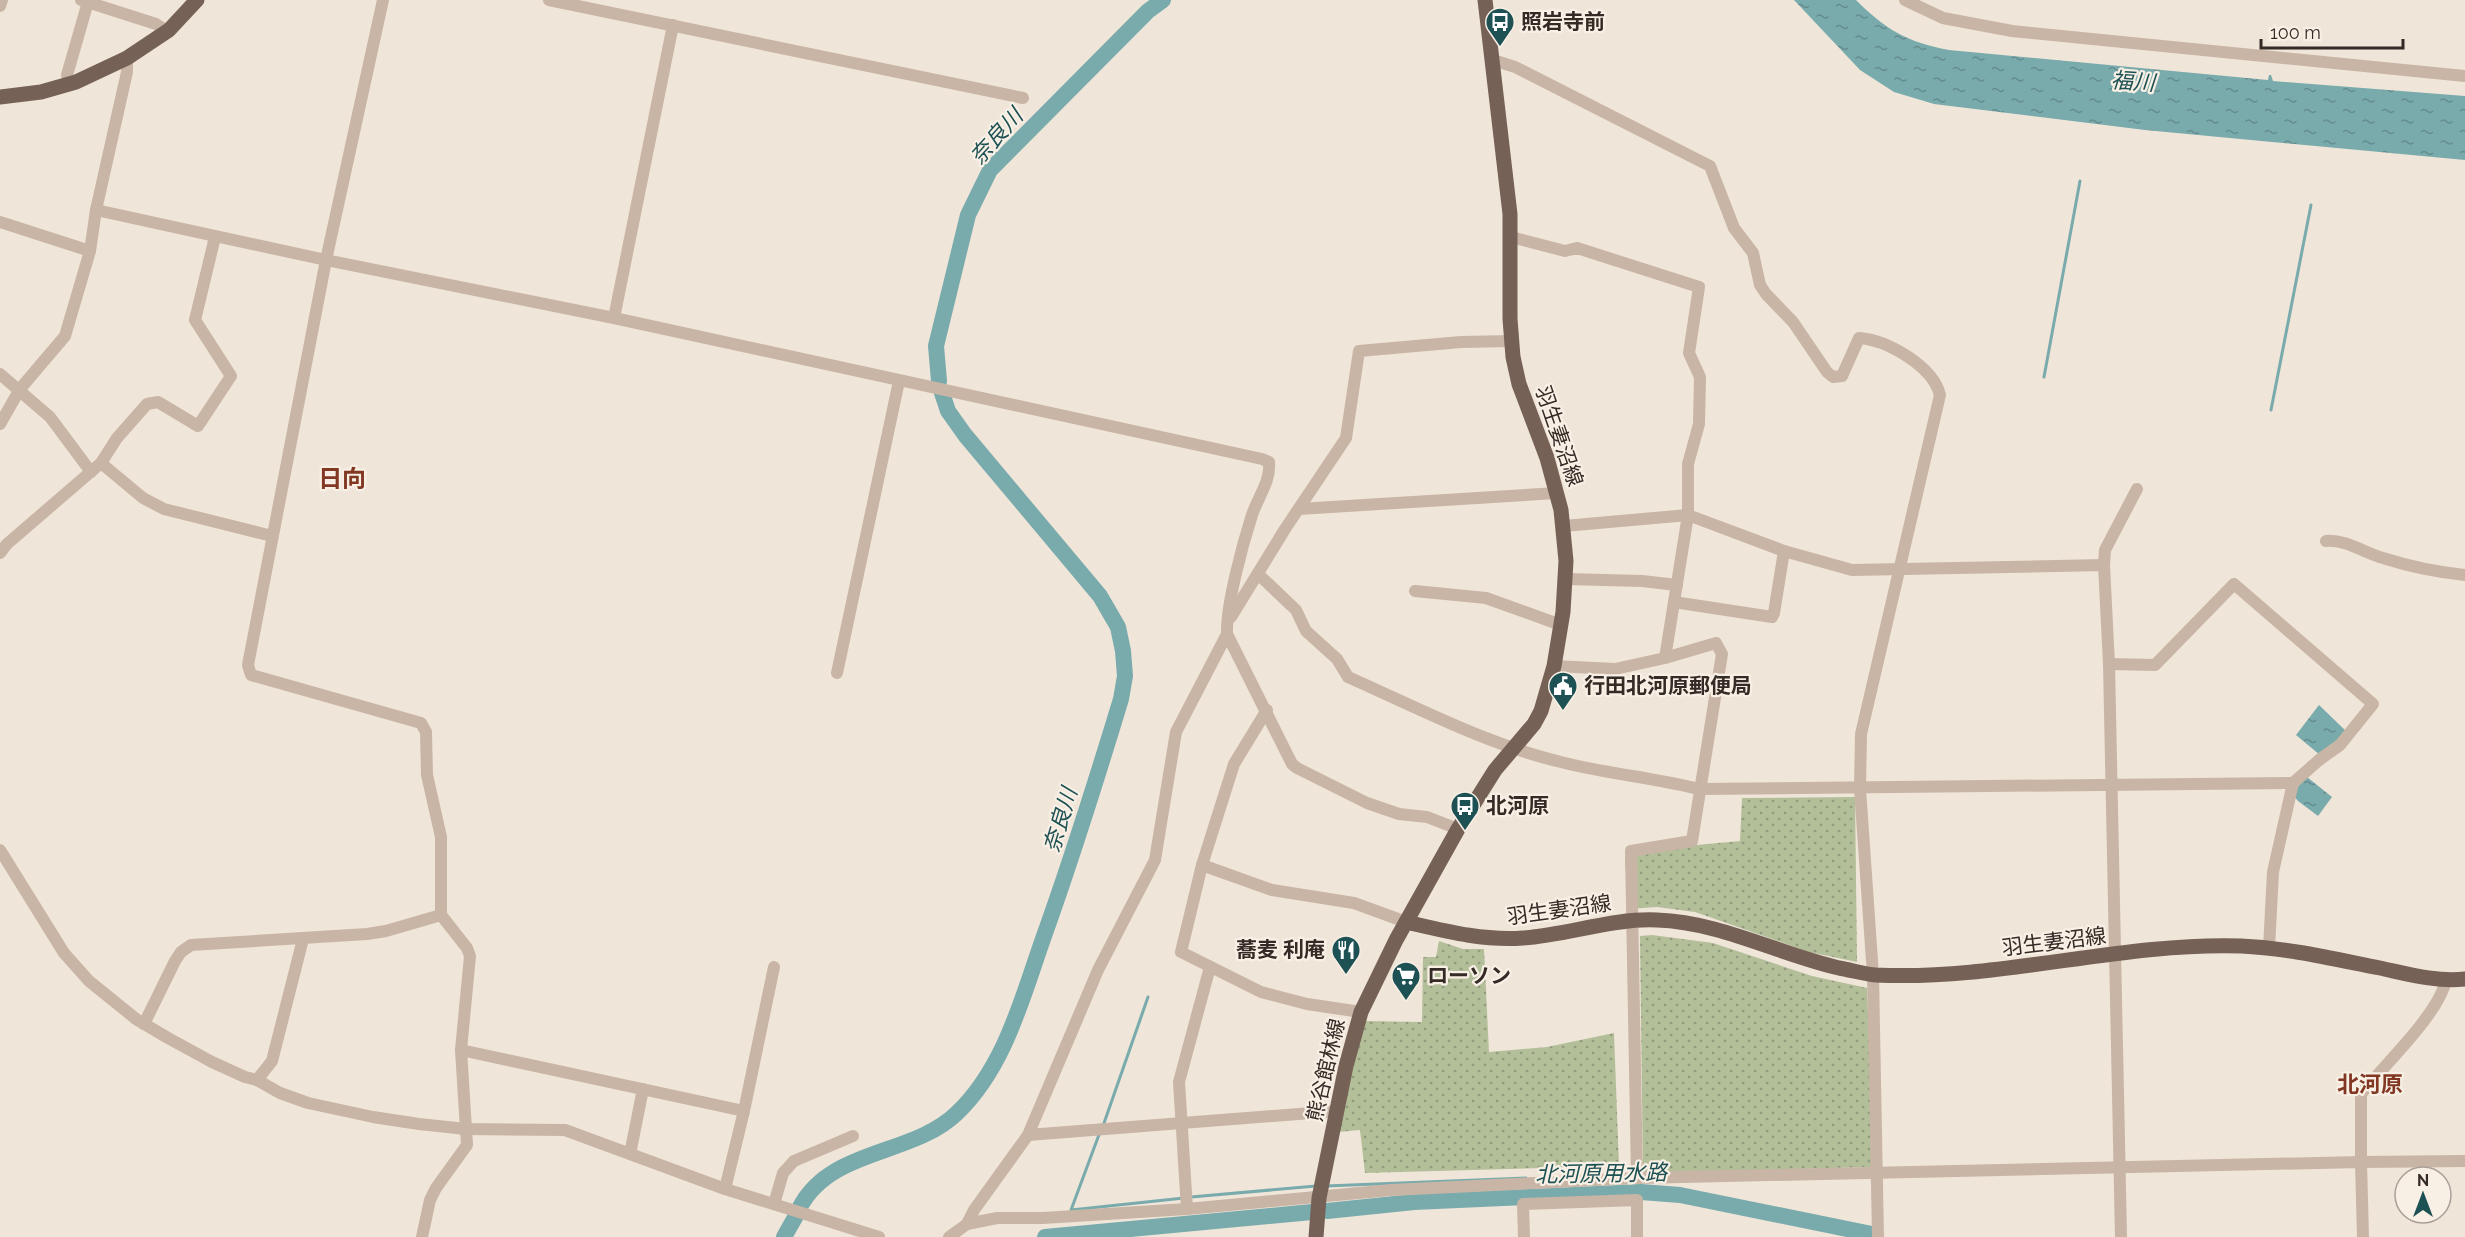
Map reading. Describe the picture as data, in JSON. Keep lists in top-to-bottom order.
{
  "streets": {
    "main road": ["羽生妻沼線", "熊谷館林線"]
  },
  "crossings": [
    ["羽生妻沼線", "熊谷館林線"]
  ],
  "districts": ["日向", "北河原"],
  "water": ["福川", "奈良川", "北河原用水路"],
  "places": {
    "bus stop": ["照岩寺前", "北河原"],
    "public building": ["行田北河原郵便局"],
    "restaurant": ["蕎麦 利庵"],
    "supermarket": ["ローソン"]
  },
  "scale_bar": "100 m",
  "north": "top"
}
